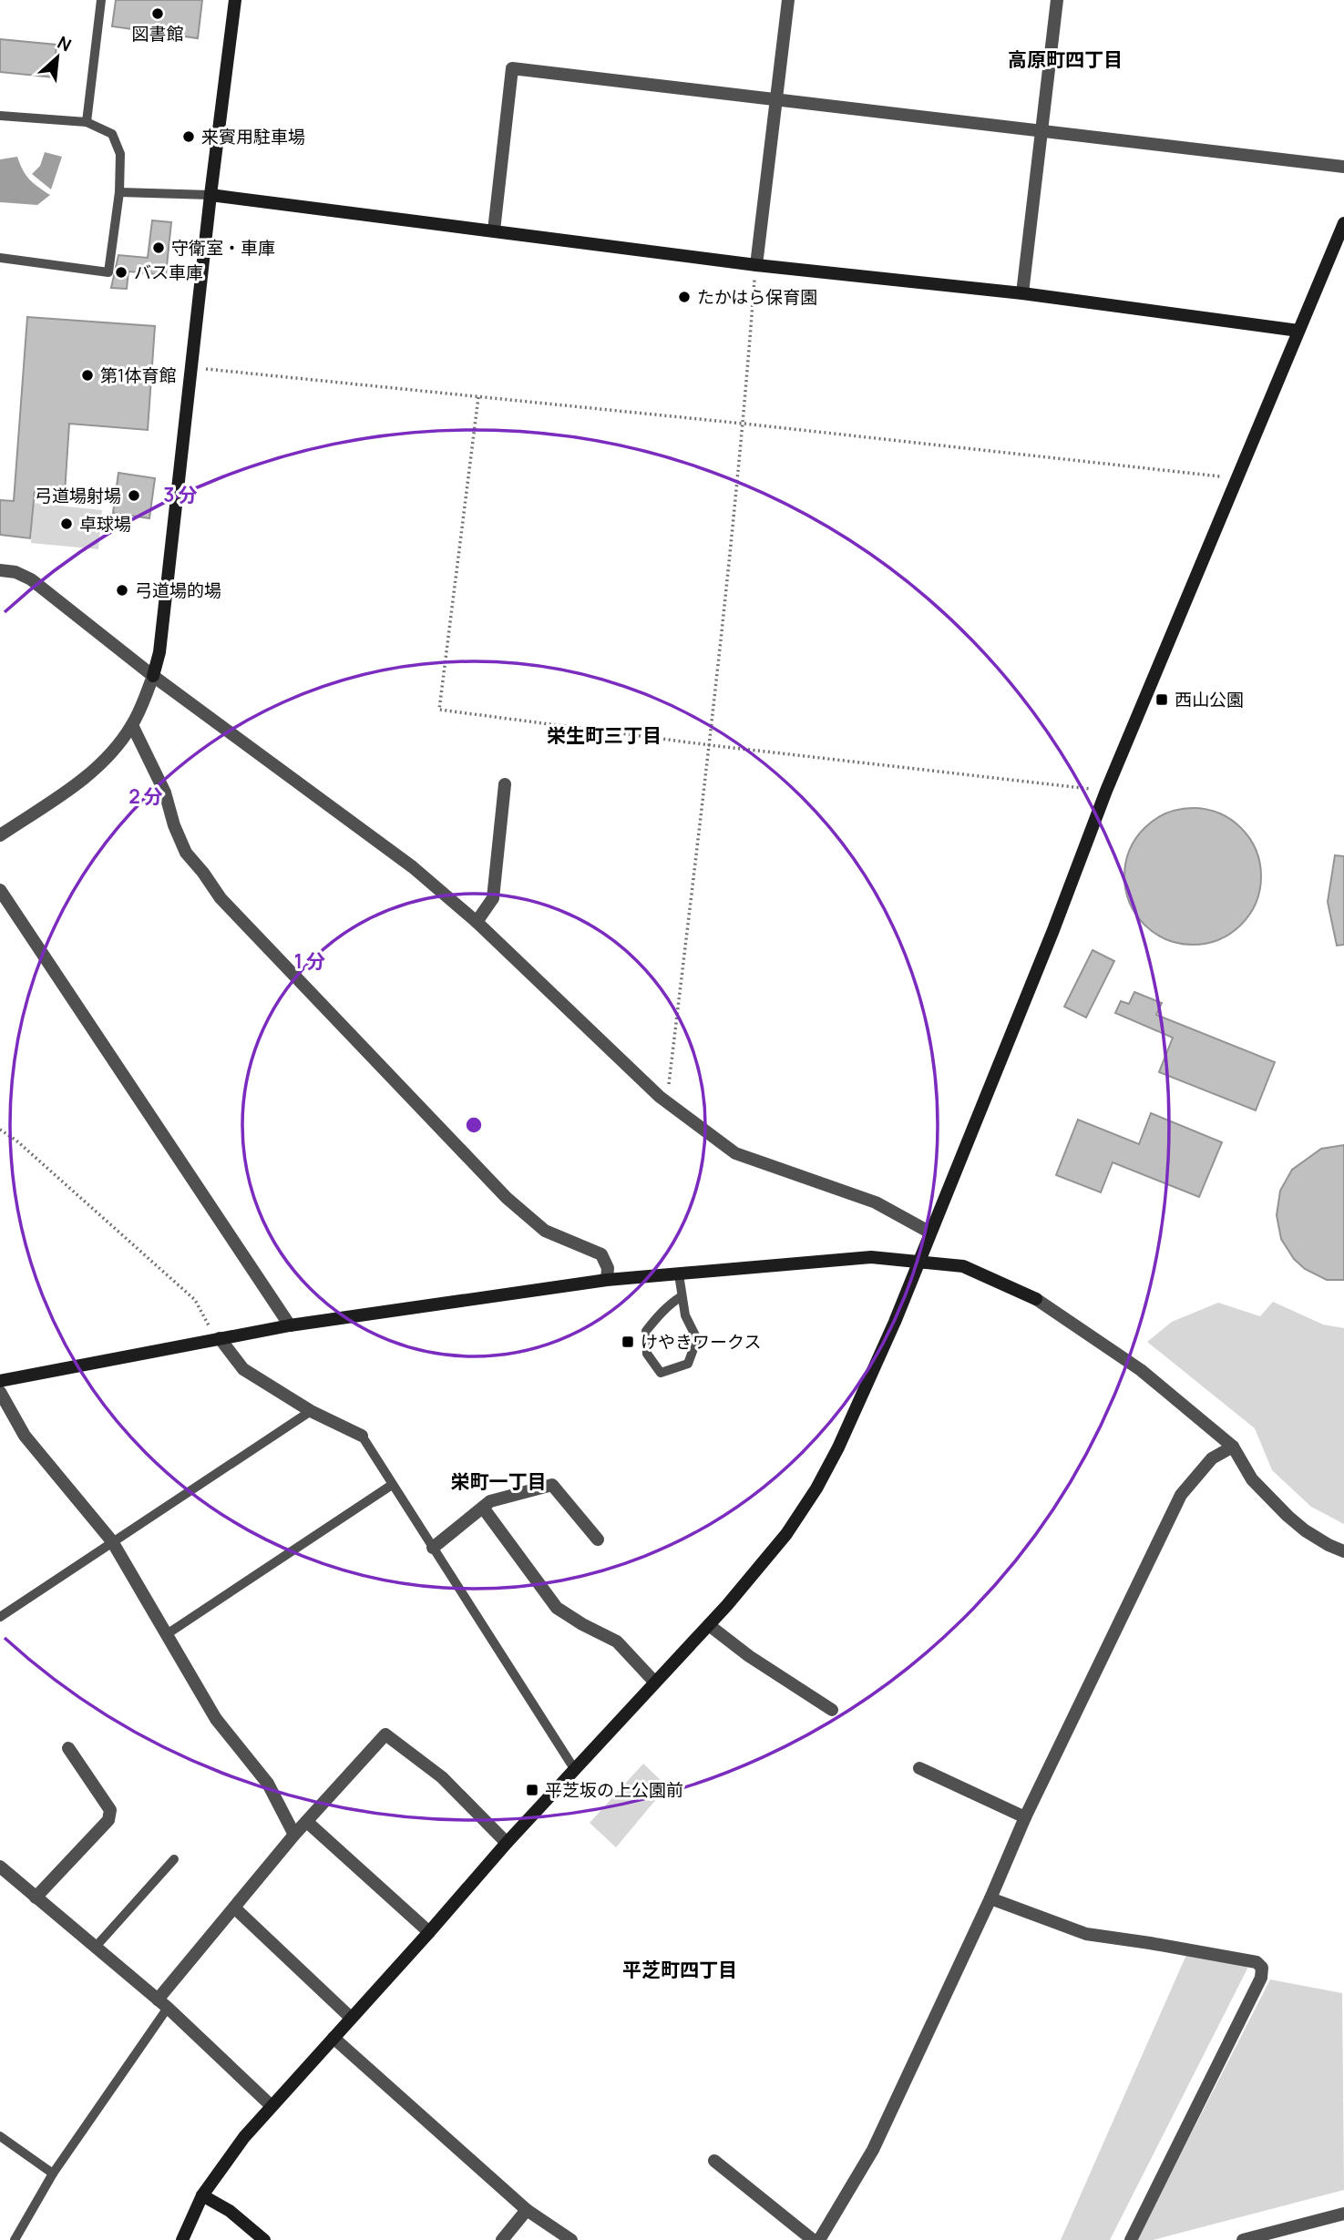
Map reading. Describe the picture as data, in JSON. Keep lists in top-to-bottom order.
{
  "districts": [
    "高原町四丁目",
    "栄生町三丁目",
    "栄町一丁目",
    "平芝町四丁目"
  ],
  "places": {
    "other": [
      "図書館",
      "来賓用駐車場",
      "守衛室・車庫",
      "バス車庫",
      "たかはら保育園",
      "第1体育館",
      "弓道場射場",
      "卓球場",
      "弓道場的場"
    ],
    "transit": ["西山公園", "けやきワークス", "平芝坂の上公園前"]
  },
  "north": "top right",
  "rings": ["3 分", "2 分", "1 分"]
}
